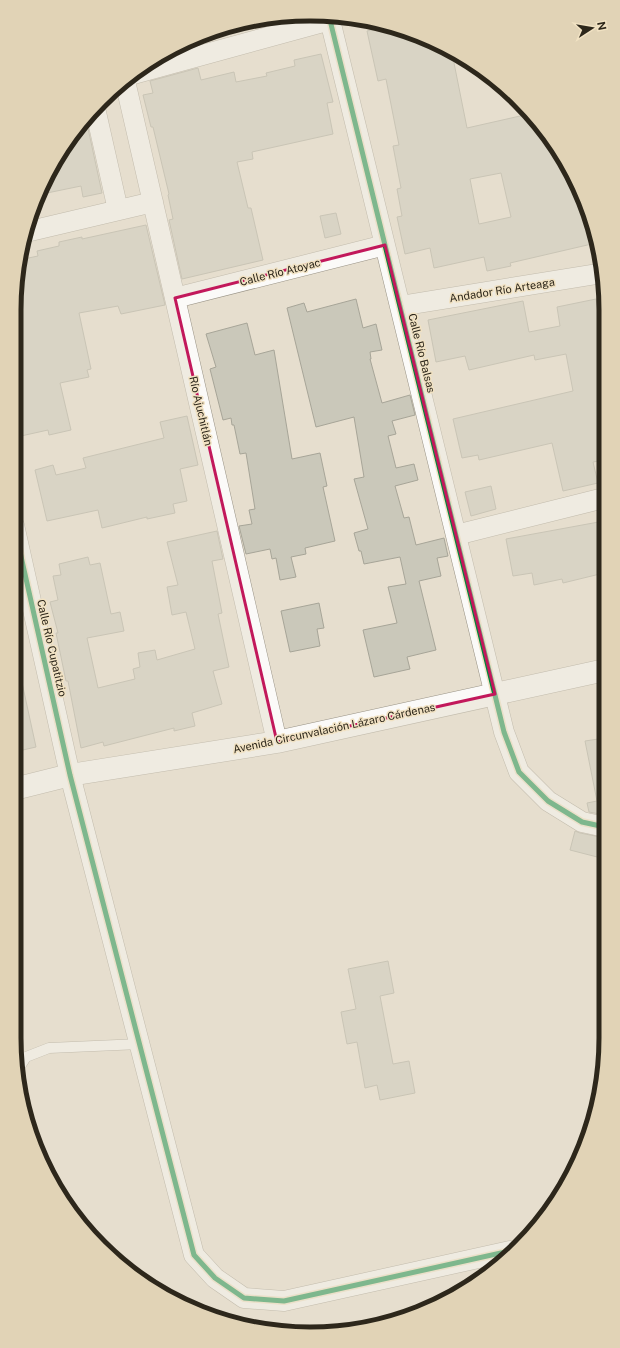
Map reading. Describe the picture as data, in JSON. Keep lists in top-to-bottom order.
{
  "streets": {
    "street": [
      "Calle Río Atoyac",
      "Andador Río Arteaga",
      "Calle Río Balsas",
      "Río Ajuchitlán",
      "Calle Río Cupatitzio",
      "Avenida Circunvalación Lázaro Cárdenas"
    ]
  },
  "crossings": [
    ["Calle Río Atoyac", "Calle Río Balsas"],
    ["Calle Río Atoyac", "Río Ajuchitlán"],
    ["Andador Río Arteaga", "Calle Río Balsas"],
    ["Calle Río Balsas", "Avenida Circunvalación Lázaro Cárdenas"],
    ["Río Ajuchitlán", "Avenida Circunvalación Lázaro Cárdenas"],
    ["Calle Río Cupatitzio", "Avenida Circunvalación Lázaro Cárdenas"]
  ],
  "north": "right"
}
